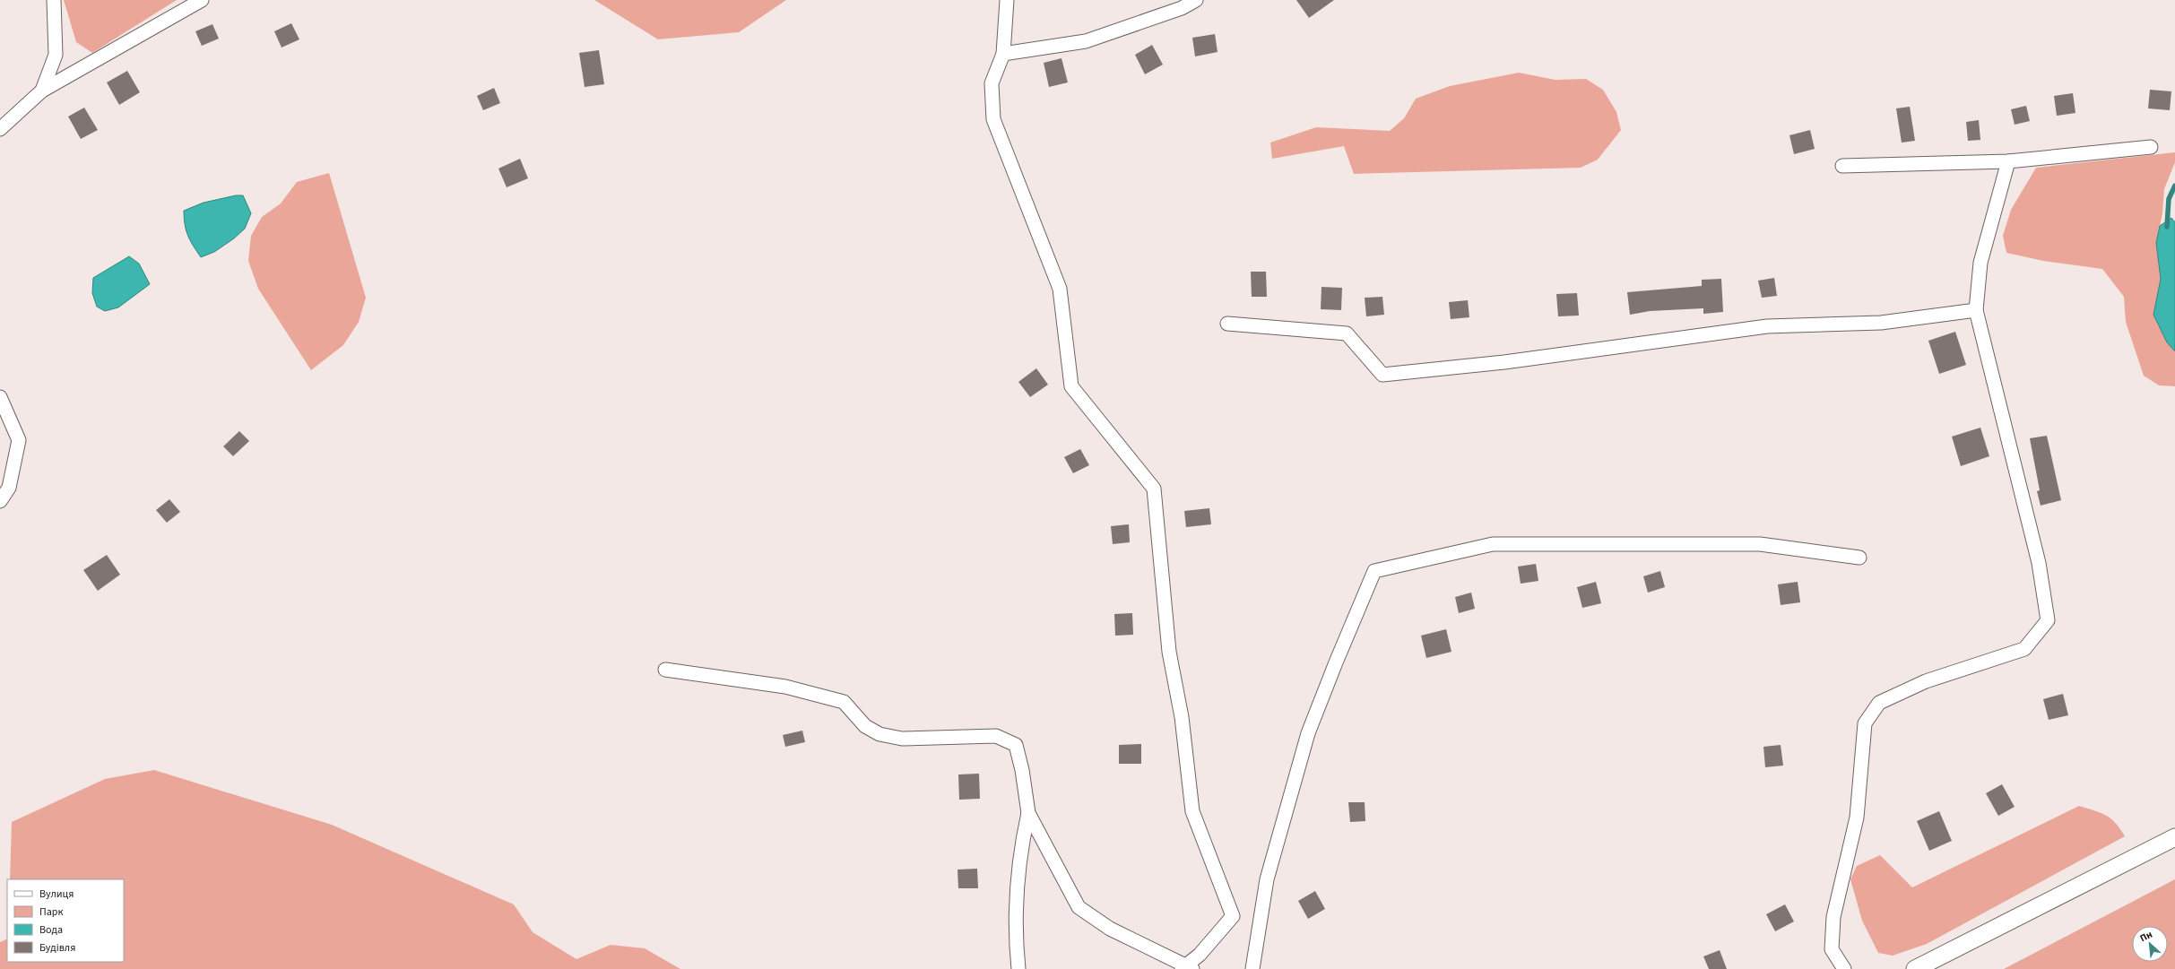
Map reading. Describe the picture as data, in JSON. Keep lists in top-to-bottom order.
{
  "legend": [
    "Вулиця",
    "Парк",
    "Вода",
    "Будівля"
  ],
  "north": "top left"
}
